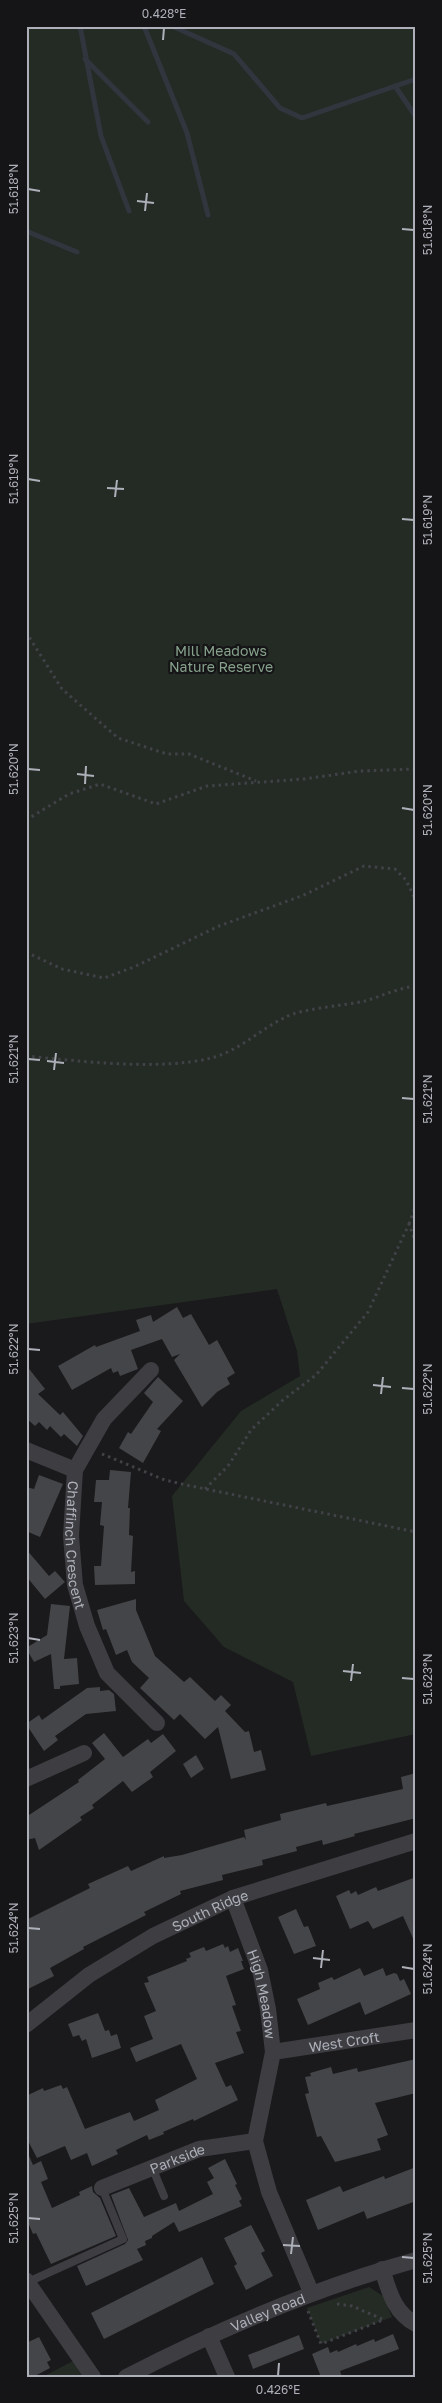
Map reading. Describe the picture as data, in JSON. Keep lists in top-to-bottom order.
{
  "streets": {
    "street": [
      "Chaffinch Crescent",
      "South Ridge",
      "High Meadow",
      "West Croft",
      "Parkside",
      "Valley Road"
    ]
  },
  "crossings": [
    ["South Ridge", "High Meadow"],
    ["High Meadow", "West Croft"],
    ["High Meadow", "Parkside"],
    ["High Meadow", "Valley Road"]
  ],
  "parks": ["Mill Meadows Nature Reserve"],
  "coordinates": [
    "0.428°E",
    "51.618°N",
    "51.619°N",
    "51.620°N",
    "51.621°N",
    "51.622°N",
    "51.623°N",
    "51.624°N",
    "51.625°N",
    "0.426°E"
  ]
}
